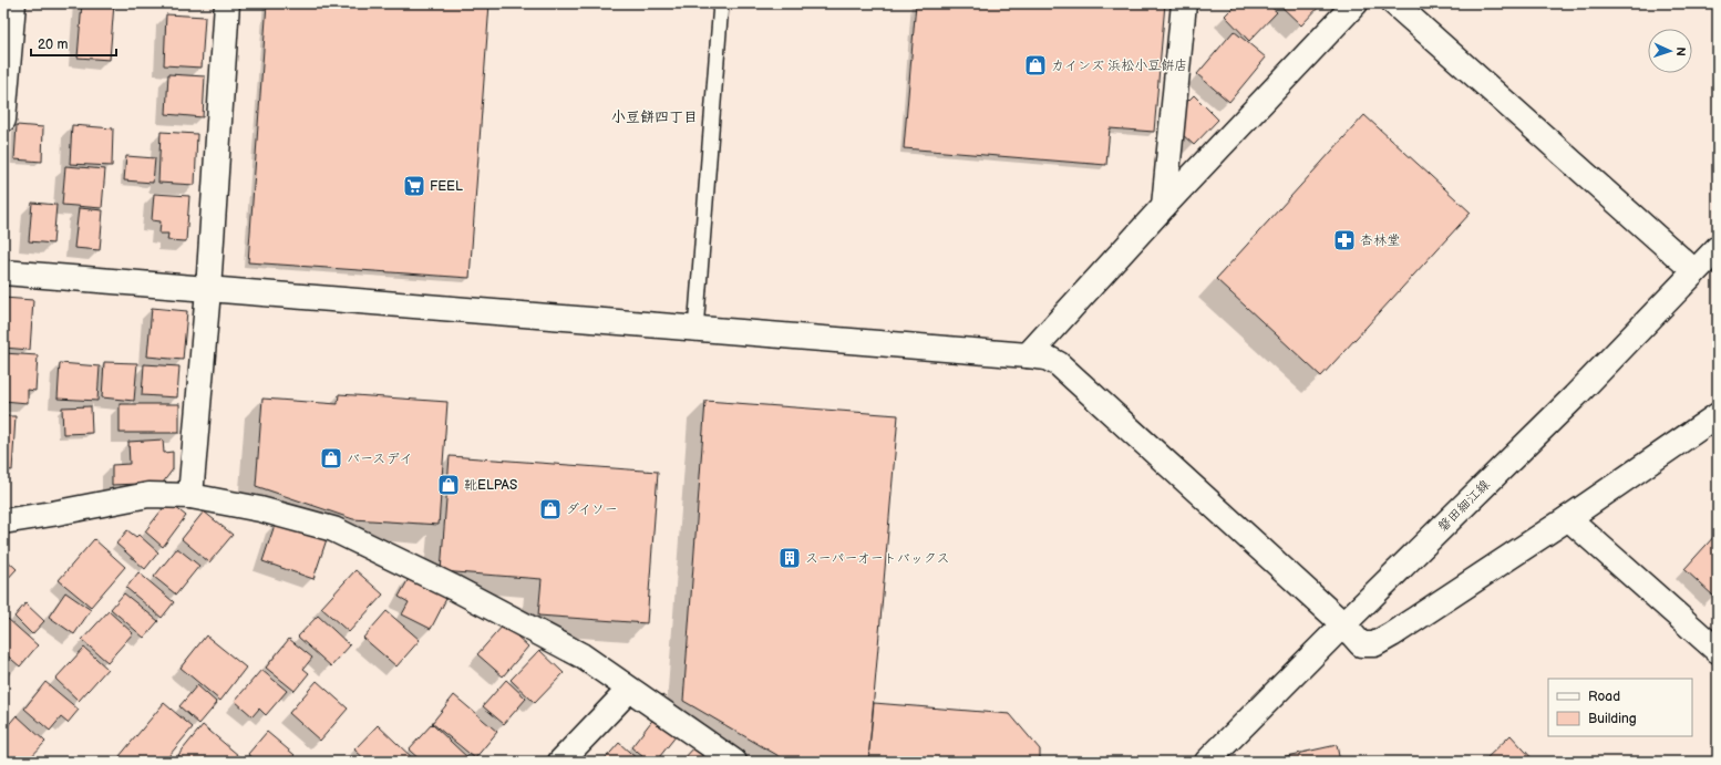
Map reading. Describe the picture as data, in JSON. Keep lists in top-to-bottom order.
{
  "streets": {
    "street": ["磐田細江線"]
  },
  "districts": ["小豆餅四丁目"],
  "places": {
    "shop": [
      "カインズ 浜松小豆餠店",
      "バースデイ",
      "靴ELPAS",
      "ダイソー"
    ],
    "supermarket": ["FEEL"],
    "pharmacy": ["杏林堂"],
    "building": ["スーパーオートバックス"]
  },
  "legend": ["Road", "Building"],
  "scale_bar": "20 m",
  "north": "right"
}
